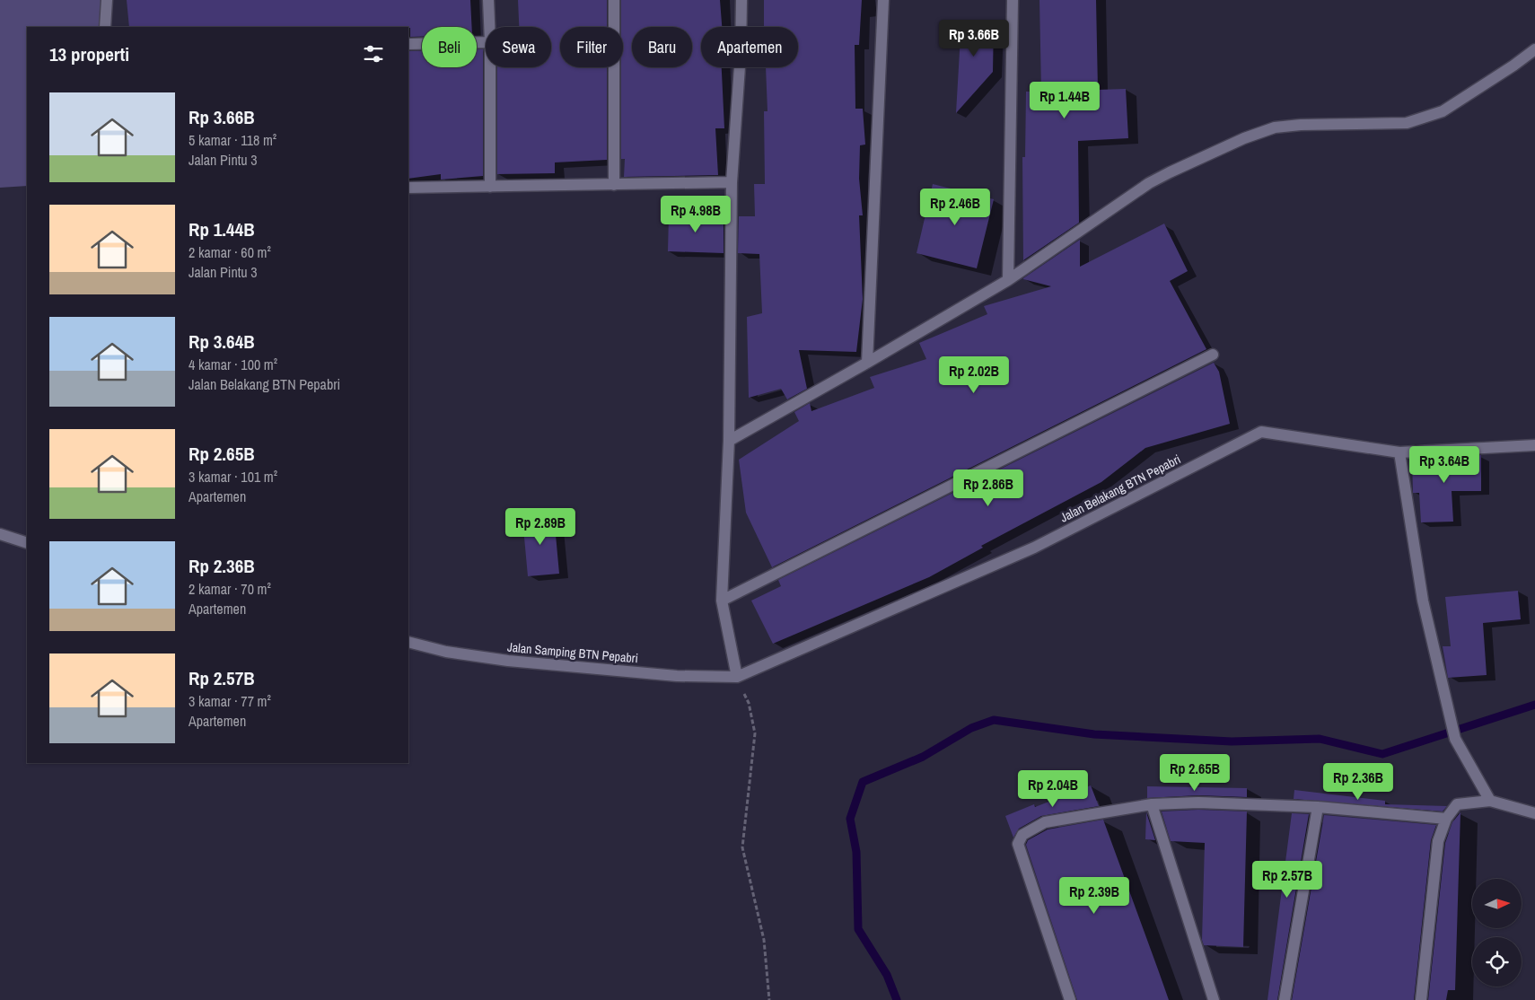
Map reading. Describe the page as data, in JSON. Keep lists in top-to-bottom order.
{
  "streets": {
    "street": ["Jalan Belakang BTN Pepabri", "Jalan Samping BTN Pepabri"]
  },
  "crossings": [
    ["Jalan Belakang BTN Pepabri", "Jalan Samping BTN Pepabri"]
  ],
  "north": "right",
  "page": {
    "price": [
      "Rp 3.66B",
      "Rp 1.44B",
      "Rp 2.46B",
      "Rp 4.98B",
      "Rp 2.02B",
      "Rp 3.64B",
      "Rp 2.86B",
      "Rp 2.89B",
      "Rp 2.65B",
      "Rp 2.36B",
      "Rp 2.04B",
      "Rp 2.57B",
      "Rp 2.39B"
    ],
    "chip": [
      "Beli",
      "Sewa",
      "Filter",
      "Baru",
      "Apartemen"
    ],
    "heading": "13 properti",
    "list": [
      {
        "name": "Rp 3.66B",
        "note": "5 kamar · 118 m² · Jalan Pintu 3"
      },
      {
        "name": "Rp 1.44B",
        "note": "2 kamar · 60 m² · Jalan Pintu 3"
      },
      {
        "name": "Rp 3.64B",
        "note": "4 kamar · 100 m² · Jalan Belakang BTN Pepabri"
      },
      {
        "name": "Rp 2.65B",
        "note": "3 kamar · 101 m² · Apartemen"
      },
      {
        "name": "Rp 2.36B",
        "note": "2 kamar · 70 m² · Apartemen"
      },
      {
        "name": "Rp 2.57B",
        "note": "3 kamar · 77 m² · Apartemen"
      }
    ]
  }
}
